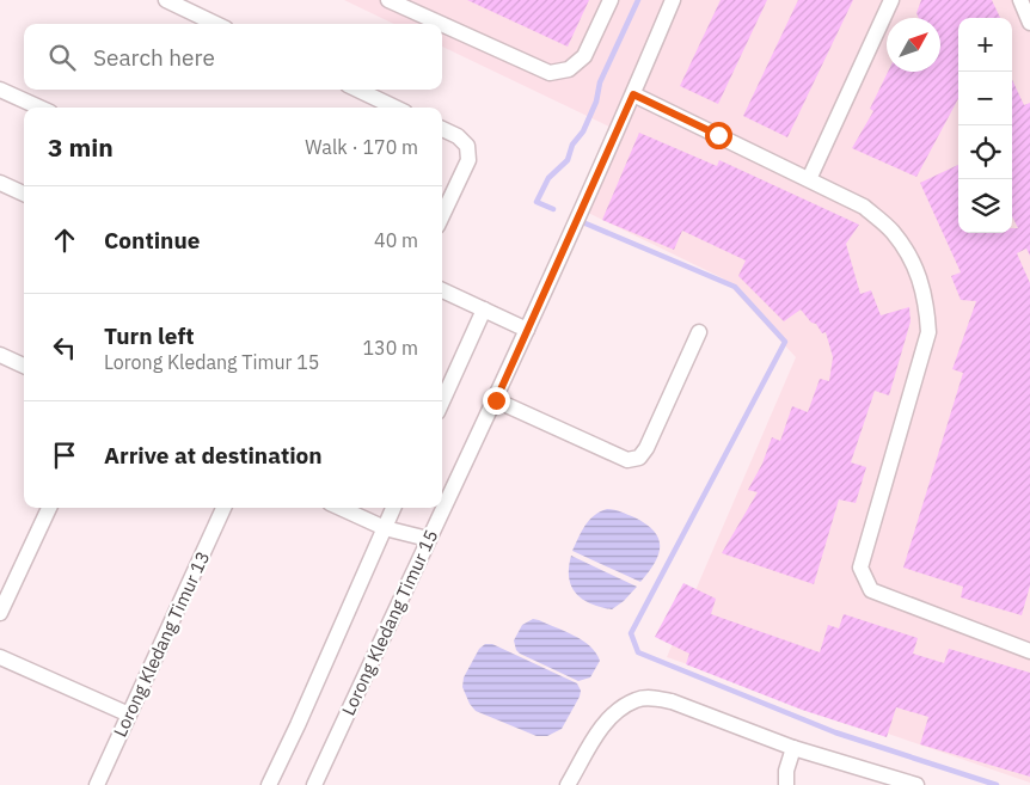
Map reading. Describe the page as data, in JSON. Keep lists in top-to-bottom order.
{
  "streets": {
    "street": ["Lorong Kledang Timur 15", "Lorong Kledang Timur 13"]
  },
  "north": "top right",
  "page": {
    "map_buttons": ["+", "−"],
    "search": "Search here",
    "heading": ["3 min", "Walk · 170 m"],
    "list": [
      ["Continue", "40 m"],
      ["Turn left", "Lorong Kledang Timur 15", "130 m"],
      "Arrive at destination"
    ]
  }
}
